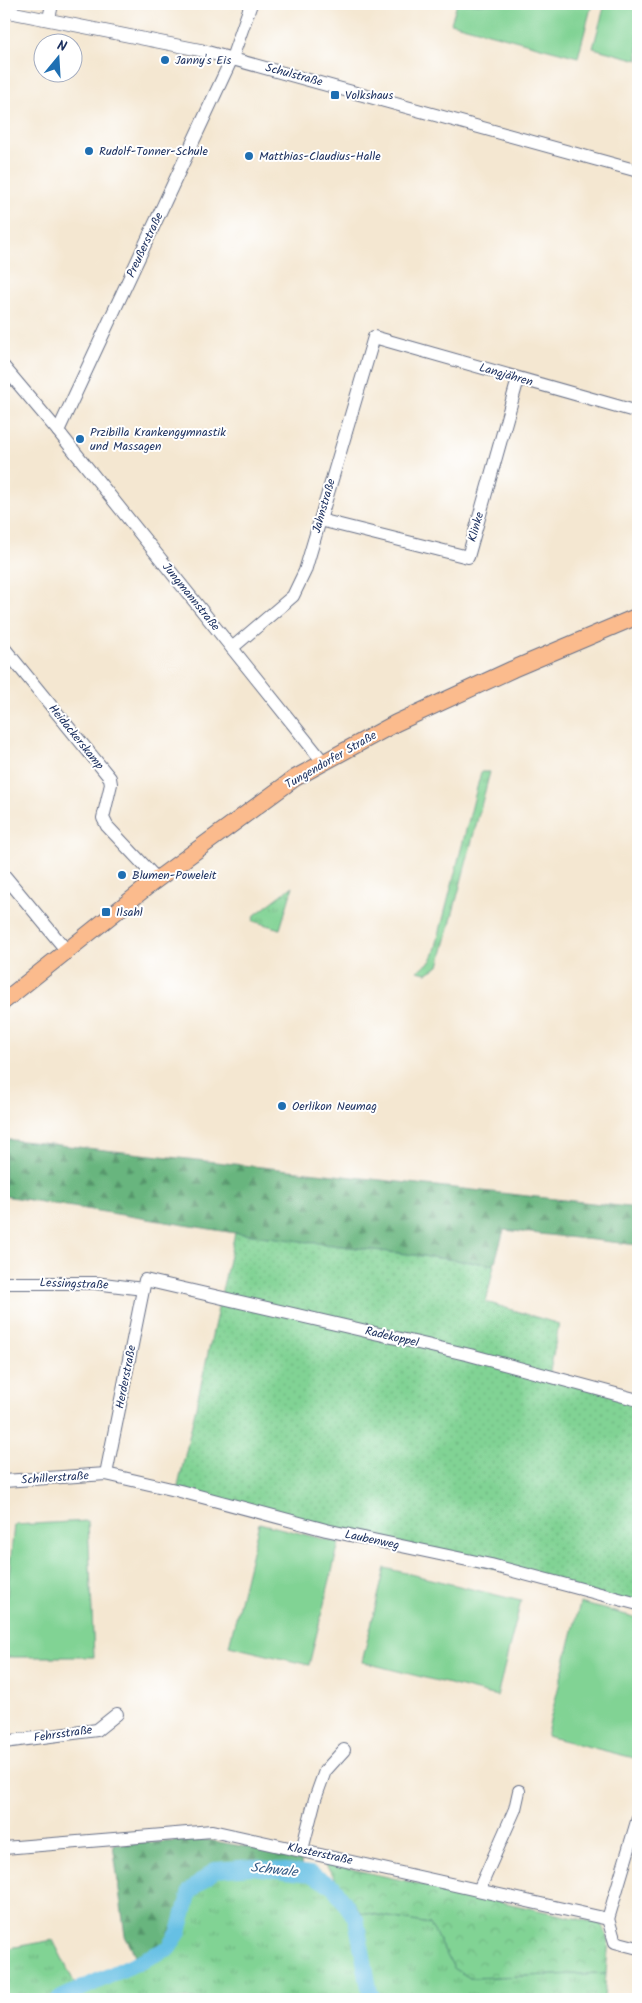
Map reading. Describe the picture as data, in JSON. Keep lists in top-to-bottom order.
{
  "streets": {
    "main road": ["Tungendorfer Straße"],
    "street": [
      "Schulstraße",
      "Preußerstraße",
      "Langjähren",
      "Jahnstraße",
      "Klinke",
      "Jungmannstraße",
      "Heidackerskamp",
      "Lessingstraße",
      "Radekoppel",
      "Herderstraße",
      "Schillerstraße",
      "Laubenweg",
      "Fehrsstraße",
      "Klosterstraße"
    ]
  },
  "crossings": [
    ["Schulstraße", "Preußerstraße"],
    ["Preußerstraße", "Jungmannstraße"],
    ["Langjähren", "Jahnstraße"],
    ["Langjähren", "Klinke"],
    ["Jahnstraße", "Klinke"],
    ["Jahnstraße", "Jungmannstraße"],
    ["Jungmannstraße", "Tungendorfer Straße"],
    ["Heidackerskamp", "Tungendorfer Straße"],
    ["Lessingstraße", "Radekoppel"],
    ["Lessingstraße", "Herderstraße"],
    ["Radekoppel", "Herderstraße"],
    ["Herderstraße", "Schillerstraße"],
    ["Herderstraße", "Laubenweg"],
    ["Schillerstraße", "Laubenweg"]
  ],
  "water": ["Schwale"],
  "places": {
    "other": [
      "Janny's Eis",
      "Rudolf-Tonner-Schule",
      "Matthias-Claudius-Halle",
      "Przibilla Krankengymnastik und Massagen",
      "Blumen-Poweleit",
      "Oerlikon Neumag"
    ],
    "transit": ["Volkshaus", "Ilsahl"]
  },
  "north": "top"
}
